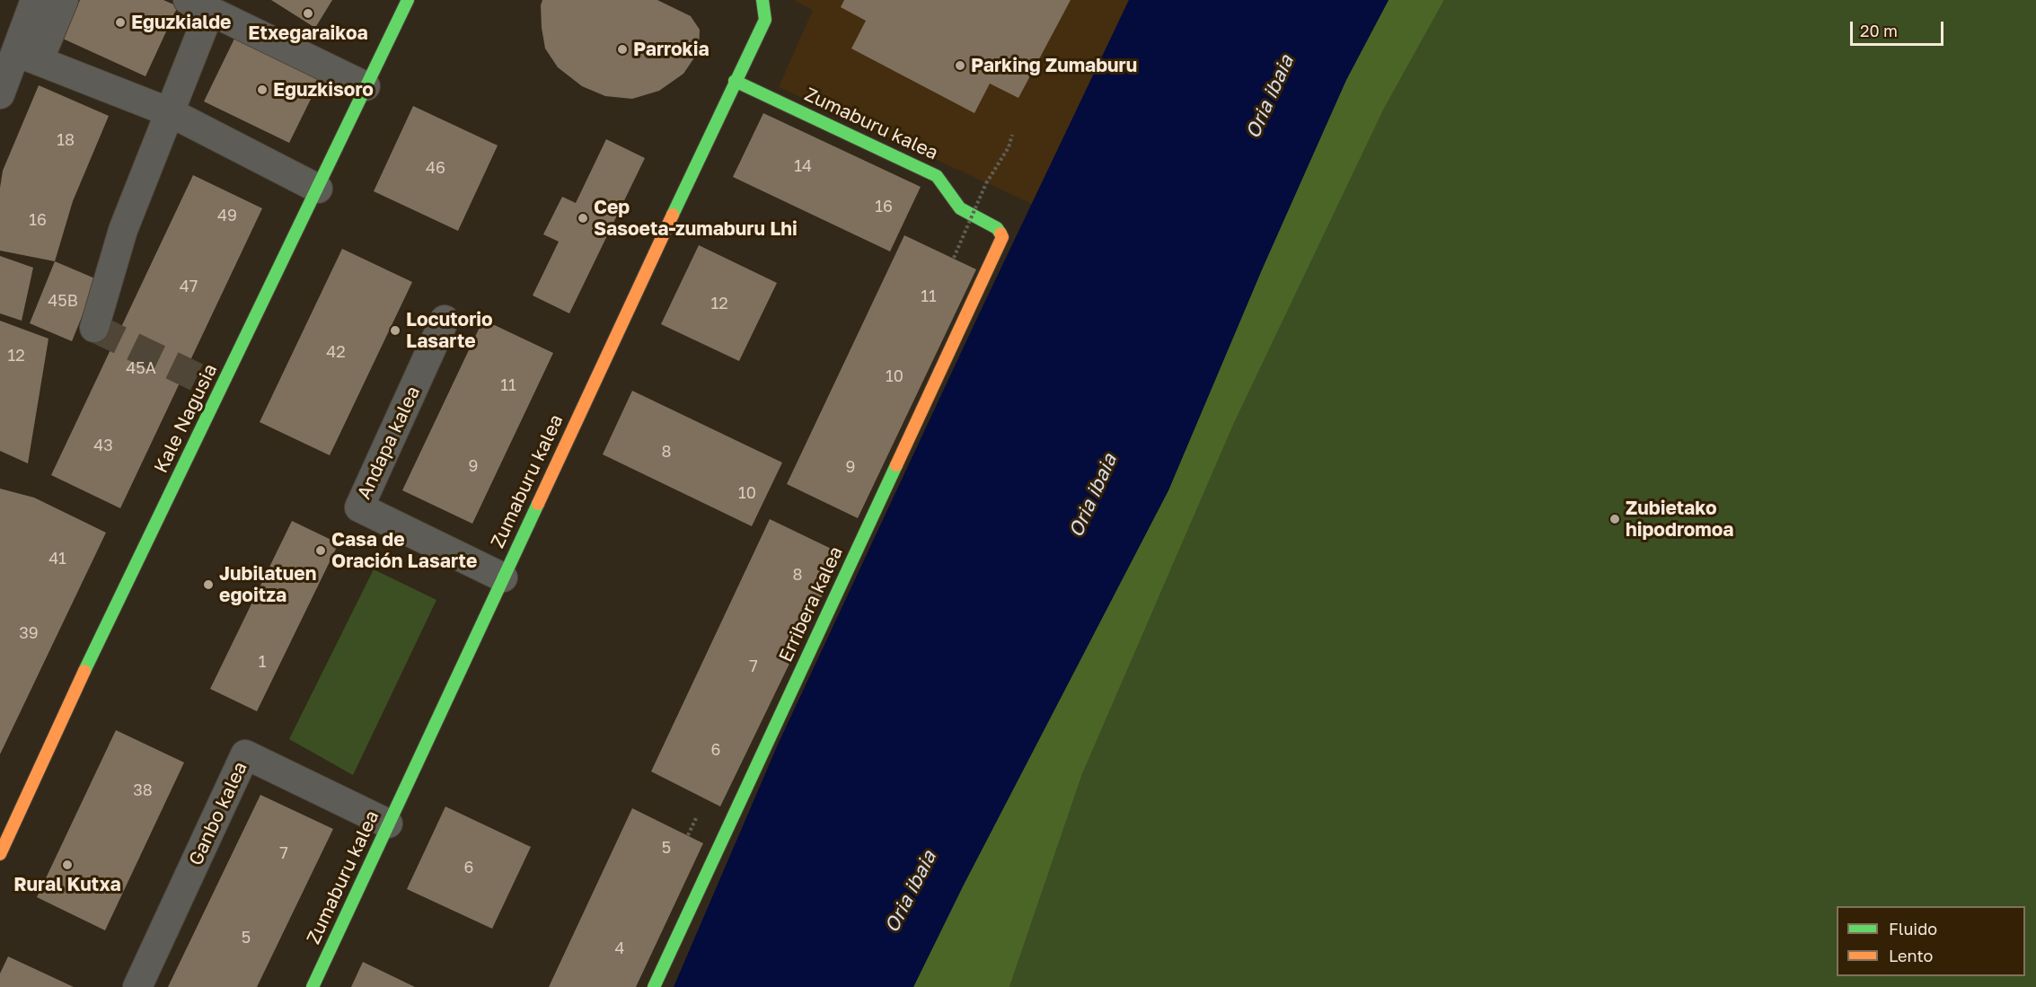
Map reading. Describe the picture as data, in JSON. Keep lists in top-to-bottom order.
{
  "streets": {
    "street": [
      "Zumaburu kalea",
      "Kale Nagusia",
      "Andapa kalea",
      "Erribera kalea",
      "Ganbo kalea"
    ]
  },
  "crossings": [
    ["Zumaburu kalea", "Andapa kalea"],
    ["Zumaburu kalea", "Erribera kalea"],
    ["Zumaburu kalea", "Ganbo kalea"]
  ],
  "water": ["Oria ibaia"],
  "places": [
    "Etxegaraikoa",
    "Eguzkialde",
    "Parrokia",
    "Parking Zumaburu",
    "Eguzkisoro",
    "Cep Sasoeta-zumaburu Lhi",
    "Locutorio Lasarte",
    "Zubietako hipodromoa",
    "Casa de Oración Lasarte",
    "Jubilatuen egoitza",
    "Rural Kutxa"
  ],
  "house_numbers": [
    "18",
    "14",
    "46",
    "16",
    "49",
    "16",
    "47",
    "11",
    "45B",
    "12",
    "42",
    "12",
    "45A",
    "10",
    "11",
    "43",
    "8",
    "9",
    "9",
    "10",
    "41",
    "8",
    "39",
    "1",
    "7",
    "6",
    "38",
    "5",
    "7",
    "6",
    "5",
    "4"
  ],
  "legend": ["Fluido", "Lento"],
  "scale_bar": "20 m"
}
